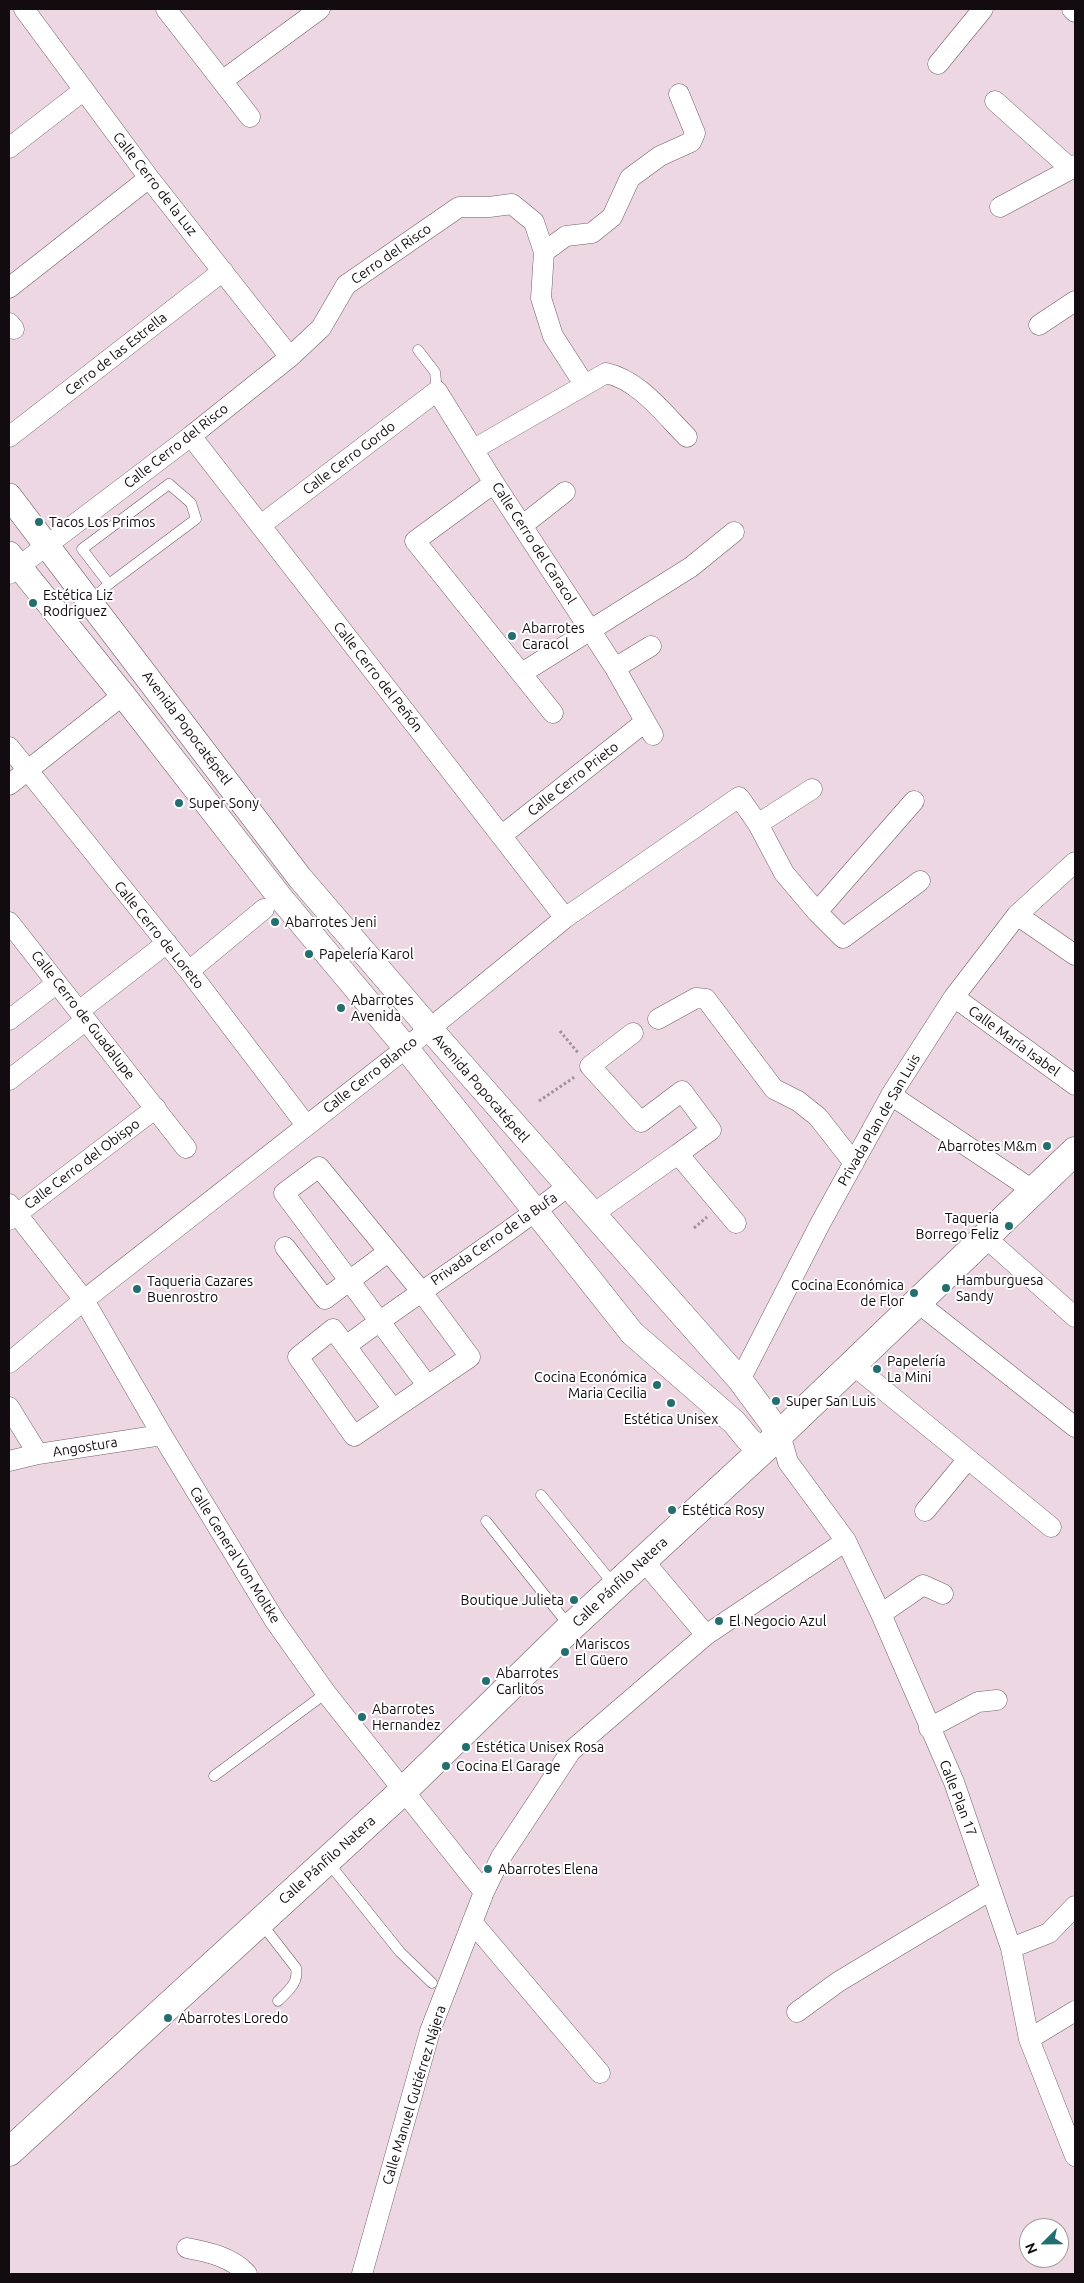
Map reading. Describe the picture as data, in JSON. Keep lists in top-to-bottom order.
{
  "streets": {
    "main road": ["Calle Pánfilo Natera"],
    "street": [
      "Calle Cerro de la Luz",
      "Cerro del Risco",
      "Cerro de las Estrella",
      "Calle Cerro del Risco",
      "Calle Cerro Gordo",
      "Calle Cerro del Caracol",
      "Calle Cerro del Peñón",
      "Avenida Popocatépetl",
      "Calle Cerro Prieto",
      "Calle Cerro de Loreto",
      "Calle Cerro de Guadalupe",
      "Calle María Isabel",
      "Calle Cerro Blanco",
      "Privada Plan de San Luis",
      "Calle Cerro del Obispo",
      "Privada Cerro de la Bufa",
      "Angostura",
      "Calle General Von Moltke",
      "Calle Plan 17",
      "Calle Manuel Gutiérrez Nájera"
    ]
  },
  "crossings": [
    ["Calle Cerro de la Luz", "Cerro de las Estrella"],
    ["Calle Cerro de la Luz", "Calle Cerro del Risco"],
    ["Cerro del Risco", "Calle Cerro del Risco"],
    ["Calle Cerro del Risco", "Calle Cerro del Peñón"],
    ["Calle Cerro del Risco", "Avenida Popocatépetl"],
    ["Calle Cerro Gordo", "Calle Cerro del Caracol"],
    ["Calle Cerro Gordo", "Calle Cerro del Peñón"],
    ["Calle Cerro del Caracol", "Calle Cerro Prieto"],
    ["Calle Cerro del Peñón", "Calle Cerro Prieto"],
    ["Calle Cerro del Peñón", "Calle Cerro Blanco"],
    ["Avenida Popocatépetl", "Calle Cerro Blanco"],
    ["Avenida Popocatépetl", "Privada Plan de San Luis"],
    ["Avenida Popocatépetl", "Privada Cerro de la Bufa"],
    ["Avenida Popocatépetl", "Calle Pánfilo Natera"],
    ["Avenida Popocatépetl", "Calle Plan 17"],
    ["Calle Cerro de Loreto", "Calle Cerro Blanco"],
    ["Calle Cerro de Guadalupe", "Calle Cerro del Obispo"],
    ["Calle María Isabel", "Privada Plan de San Luis"],
    ["Calle Cerro Blanco", "Calle General Von Moltke"],
    ["Calle Cerro del Obispo", "Calle General Von Moltke"],
    ["Angostura", "Calle General Von Moltke"],
    ["Calle General Von Moltke", "Calle Pánfilo Natera"],
    ["Calle General Von Moltke", "Calle Manuel Gutiérrez Nájera"],
    ["Calle Pánfilo Natera", "Calle Plan 17"],
    ["Calle Plan 17", "Calle Manuel Gutiérrez Nájera"]
  ],
  "places": [
    "Tacos Los Primos",
    "Estética Liz Rodriguez",
    "Abarrotes Caracol",
    "Super Sony",
    "Abarrotes Jeni",
    "Papelería Karol",
    "Abarrotes Avenida",
    "Abarrotes M&m",
    "Taqueria Borrego Feliz",
    "Hamburguesa Sandy",
    "Taqueria Cazares Buenrostro",
    "Cocina Económica de Flor",
    "Papelería La Mini",
    "Cocina Económica Maria Cecilia",
    "Super San Luis",
    "Estética Unisex",
    "Estética Rosy",
    "Boutique Julieta",
    "El Negocio Azul",
    "Mariscos El Güero",
    "Abarrotes Carlitos",
    "Abarrotes Hernandez",
    "Estética Unisex Rosa",
    "Cocina El Garage",
    "Abarrotes Elena",
    "Abarrotes Loredo"
  ],
  "north": "bottom left"
}
